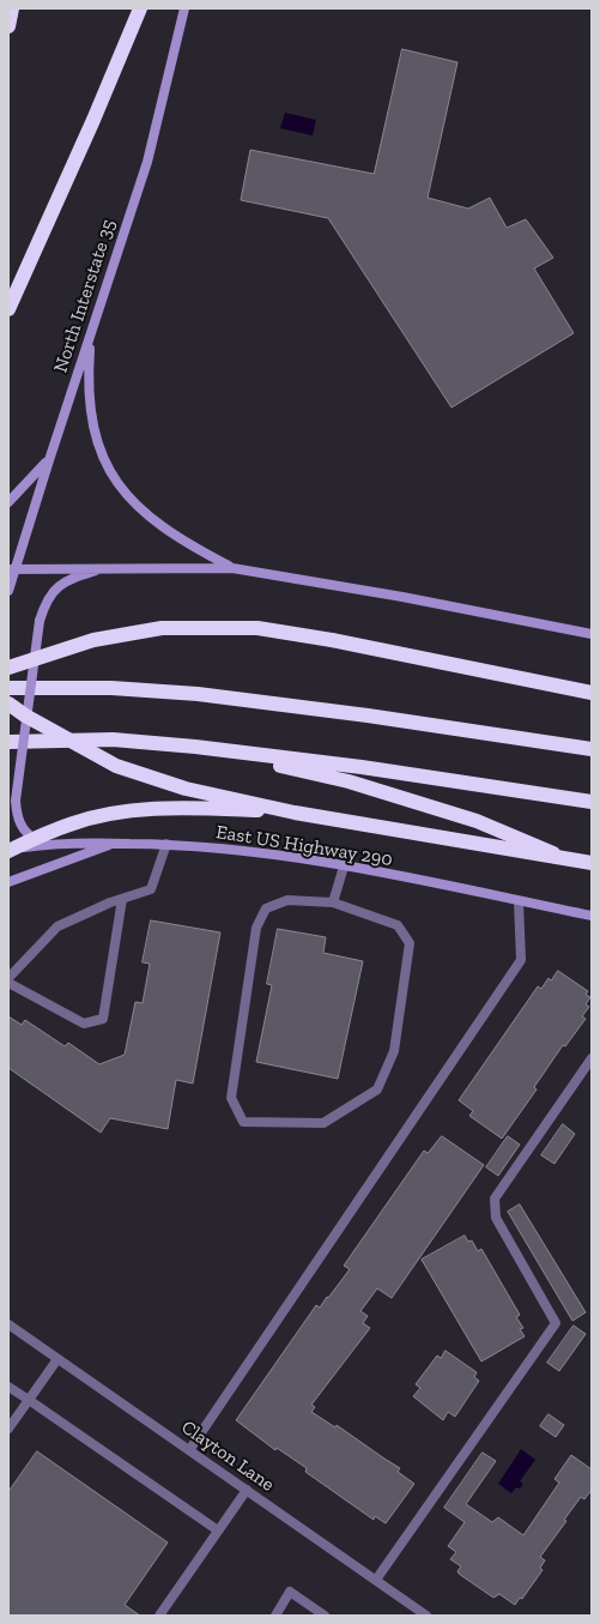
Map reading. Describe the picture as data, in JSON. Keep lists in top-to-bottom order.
{
  "streets": {
    "main road": ["North Interstate 35", "East US Highway 290"],
    "street": ["Clayton Lane"]
  }
}
